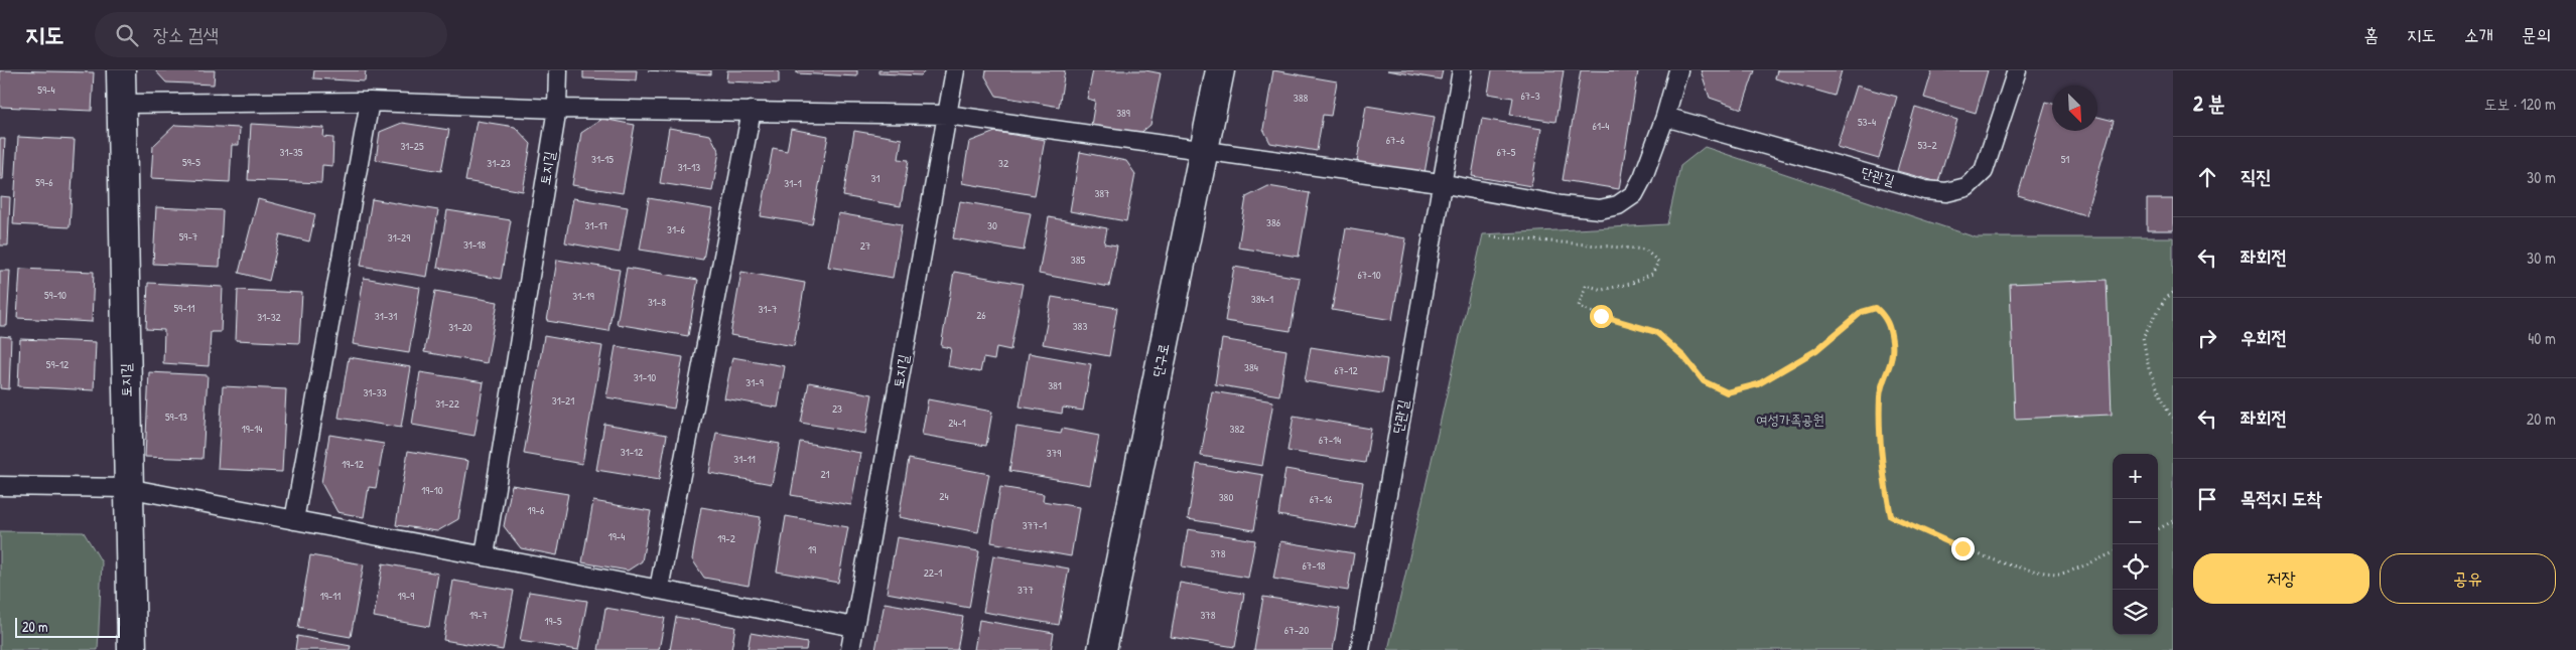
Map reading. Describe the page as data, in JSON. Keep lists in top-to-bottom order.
{
  "streets": {
    "street": ["토지길", "단구로"],
    "lane": ["단관길"]
  },
  "parks": ["여성가족공원"],
  "house_numbers": [
    "59-4",
    "67-3",
    "388",
    "389",
    "53-4",
    "61-4",
    "67-6",
    "53-2",
    "31-25",
    "31-35",
    "67-5",
    "31-15",
    "51",
    "59-5",
    "31-23",
    "32",
    "31-13",
    "31",
    "59-6",
    "31-1",
    "387",
    "386",
    "31-17",
    "30",
    "31-6",
    "59-7",
    "31-29",
    "31-18",
    "27",
    "385",
    "67-10",
    "59-10",
    "31-19",
    "384-1",
    "31-8",
    "59-11",
    "31-7",
    "26",
    "31-31",
    "31-32",
    "383",
    "31-20",
    "59-12",
    "384",
    "67-12",
    "31-10",
    "31-9",
    "381",
    "31-33",
    "31-21",
    "31-22",
    "23",
    "59-13",
    "24-1",
    "19-14",
    "382",
    "67-14",
    "31-12",
    "379",
    "31-11",
    "19-12",
    "21",
    "19-10",
    "24",
    "380",
    "67-16",
    "19-6",
    "377-1",
    "19-4",
    "19-2",
    "19",
    "378",
    "67-18",
    "22-1",
    "377",
    "19-11",
    "19-9",
    "19-7",
    "378",
    "19-5",
    "67-20"
  ],
  "scale_bar": "20 m",
  "north": "bottom right",
  "page": {
    "header": "지도",
    "search": "장소 검색",
    "nav": [
      "홈",
      "지도",
      "소개",
      "문의"
    ],
    "heading": ["2 분", "도보 · 120 m"],
    "list": [
      ["직진", "30 m"],
      ["좌회전", "30 m"],
      ["우회전", "40 m"],
      ["좌회전", "20 m"],
      "목적지 도착"
    ],
    "map_buttons": ["+", "−"],
    "buttons": ["저장", "공유"],
    "scale": "20 m"
  }
}
